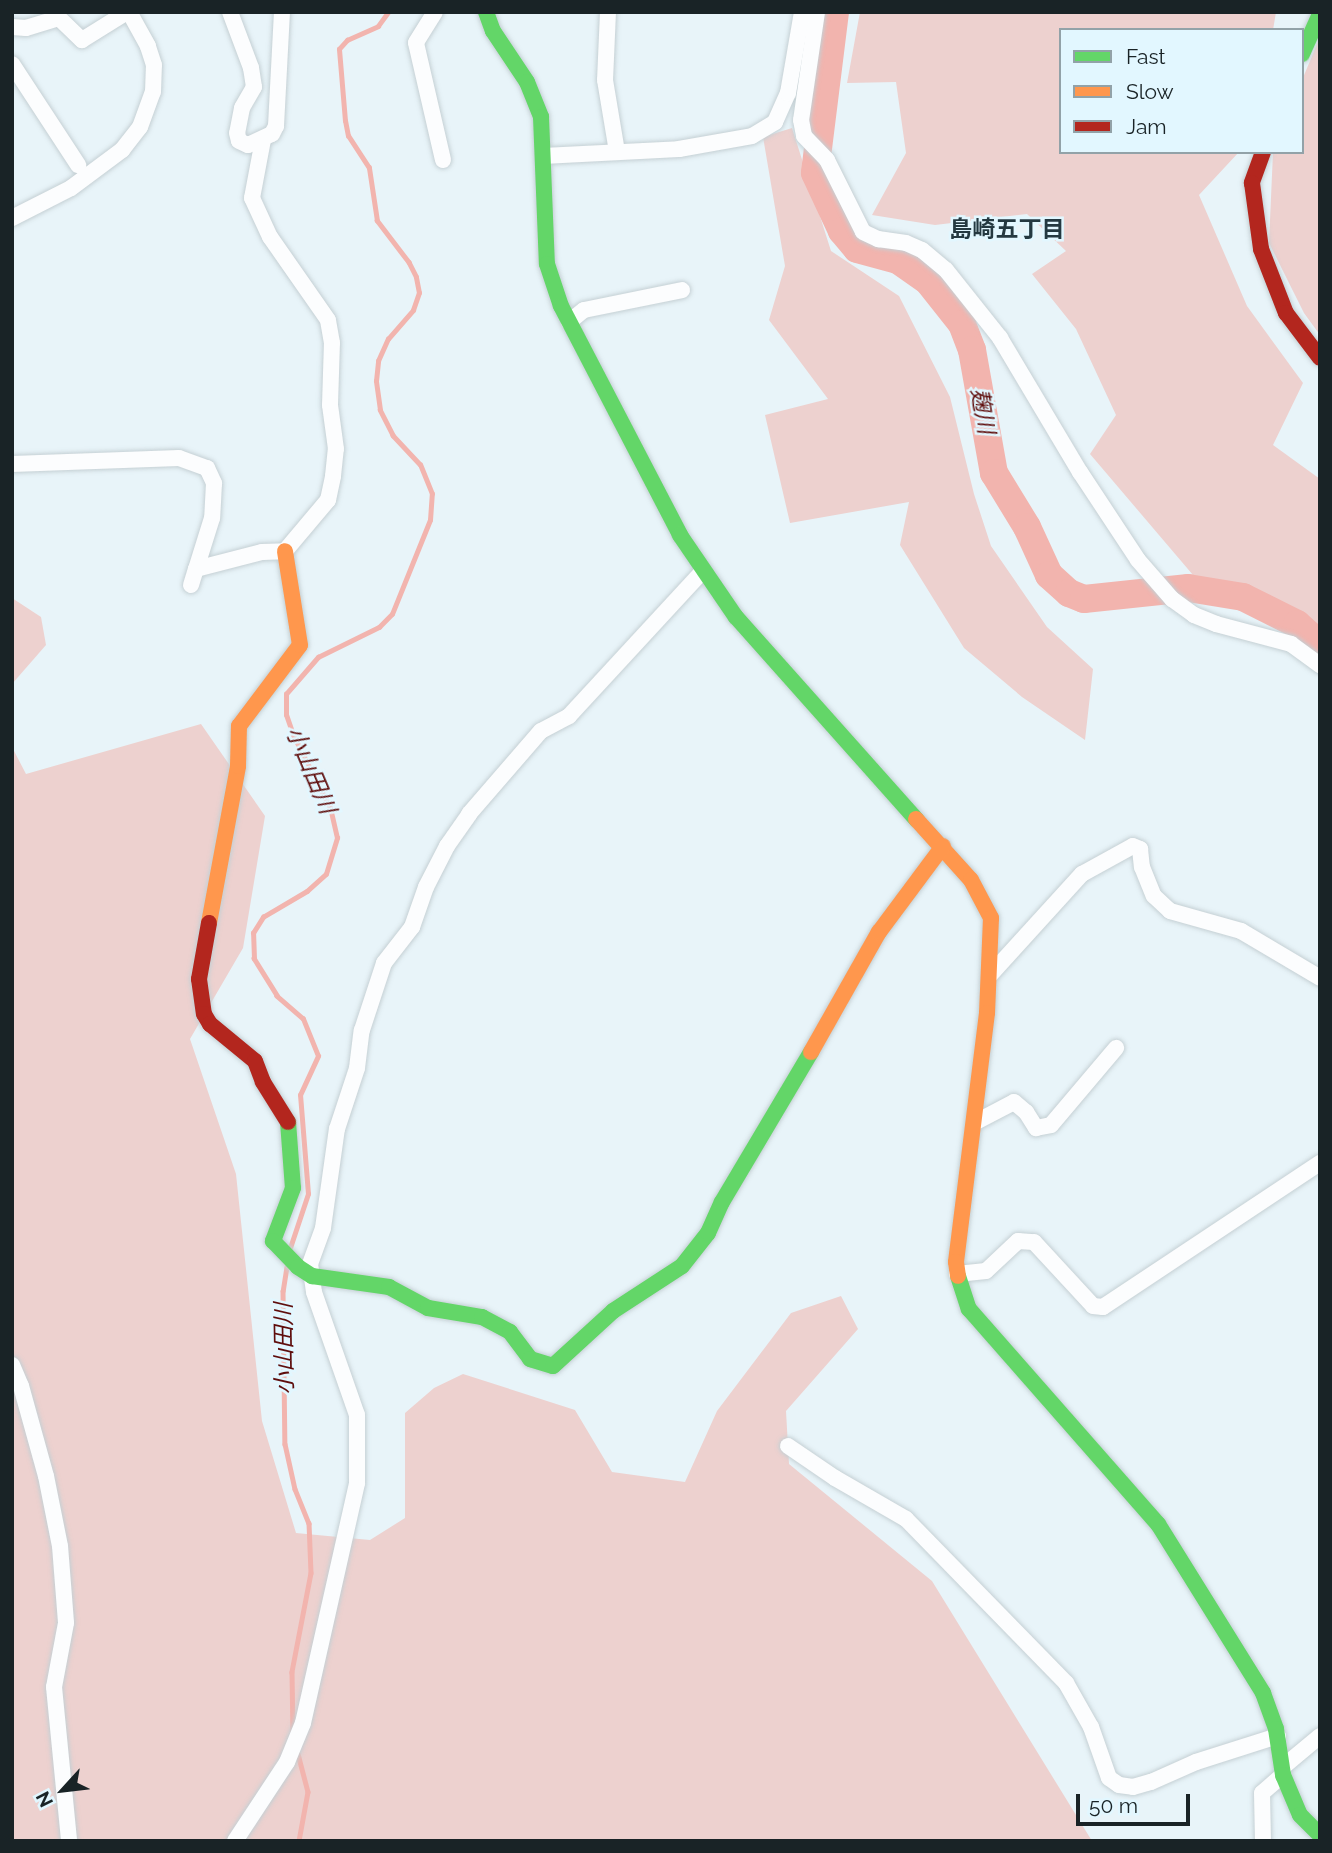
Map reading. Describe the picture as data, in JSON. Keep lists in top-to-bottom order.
{
  "districts": ["島崎五丁目"],
  "water": ["麹川", "小山田川"],
  "legend": ["Fast", "Slow", "Jam"],
  "scale_bar": "50 m",
  "north": "bottom left"
}
